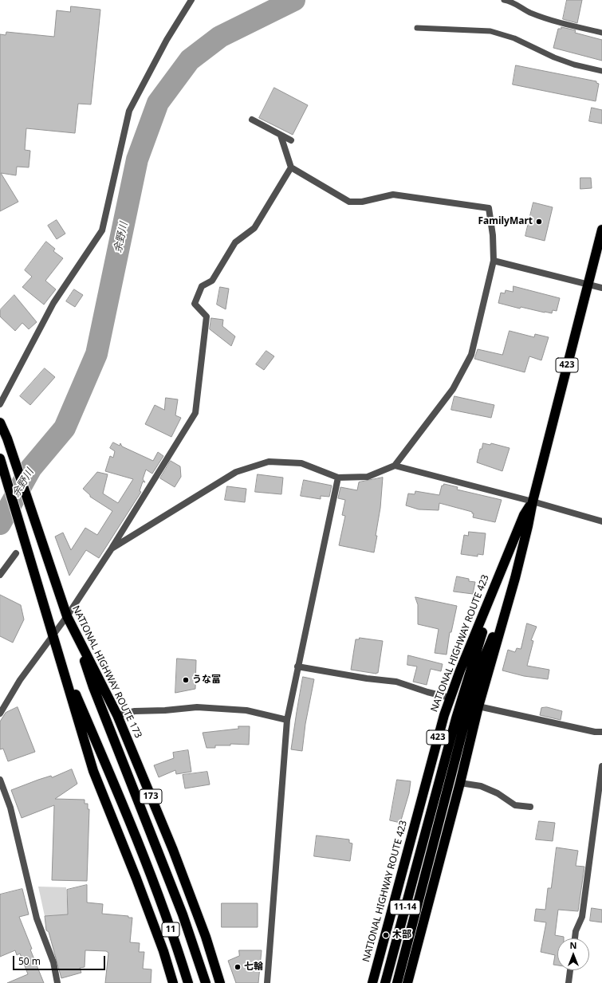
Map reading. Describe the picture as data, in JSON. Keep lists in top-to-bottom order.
{
  "streets": {
    "highway": [
      "423",
      "NATIONAL HIGHWAY ROUTE 423",
      "NATIONAL HIGHWAY ROUTE 173",
      "173",
      "11-14",
      "11"
    ]
  },
  "crossings": [
    ["NATIONAL HIGHWAY ROUTE 423", "11-14"]
  ],
  "water": ["余野川"],
  "places": [
    "FamilyMart",
    "うな富",
    "木部",
    "七輪"
  ],
  "scale_bar": "50 m",
  "north": "top"
}
